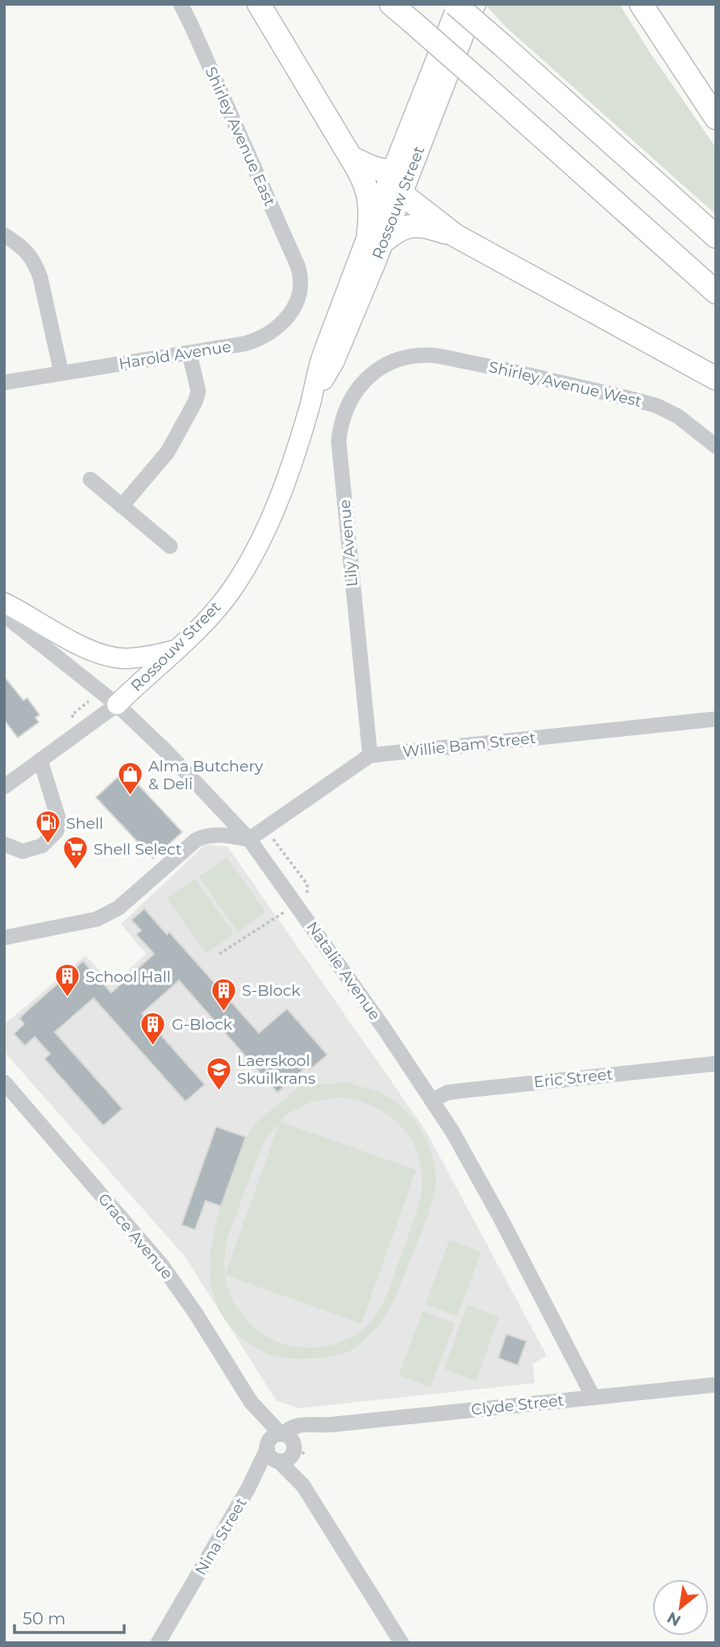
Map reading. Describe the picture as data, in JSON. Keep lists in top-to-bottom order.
{
  "streets": {
    "main road": ["Rossouw Street"],
    "street": [
      "Shirley Avenue East",
      "Harold Avenue",
      "Shirley Avenue West",
      "Lily Avenue",
      "Willie Bam Street",
      "Natalie Avenue",
      "Eric Street",
      "Grace Avenue",
      "Clyde Street",
      "Nina Street"
    ]
  },
  "crossings": [
    ["Shirley Avenue East", "Harold Avenue"],
    ["Rossouw Street", "Natalie Avenue"],
    ["Shirley Avenue West", "Lily Avenue"],
    ["Lily Avenue", "Willie Bam Street"],
    ["Willie Bam Street", "Natalie Avenue"],
    ["Natalie Avenue", "Eric Street"],
    ["Natalie Avenue", "Clyde Street"],
    ["Grace Avenue", "Clyde Street"],
    ["Grace Avenue", "Nina Street"]
  ],
  "places": {
    "shop": ["Alma Butchery & Deli"],
    "fuel station": ["Shell"],
    "supermarket": ["Shell Select"],
    "building": ["School Hall", "S-Block", "G-Block"],
    "school or university": ["Laerskool Skuilkrans"]
  },
  "scale_bar": "50 m",
  "north": "bottom left"
}
